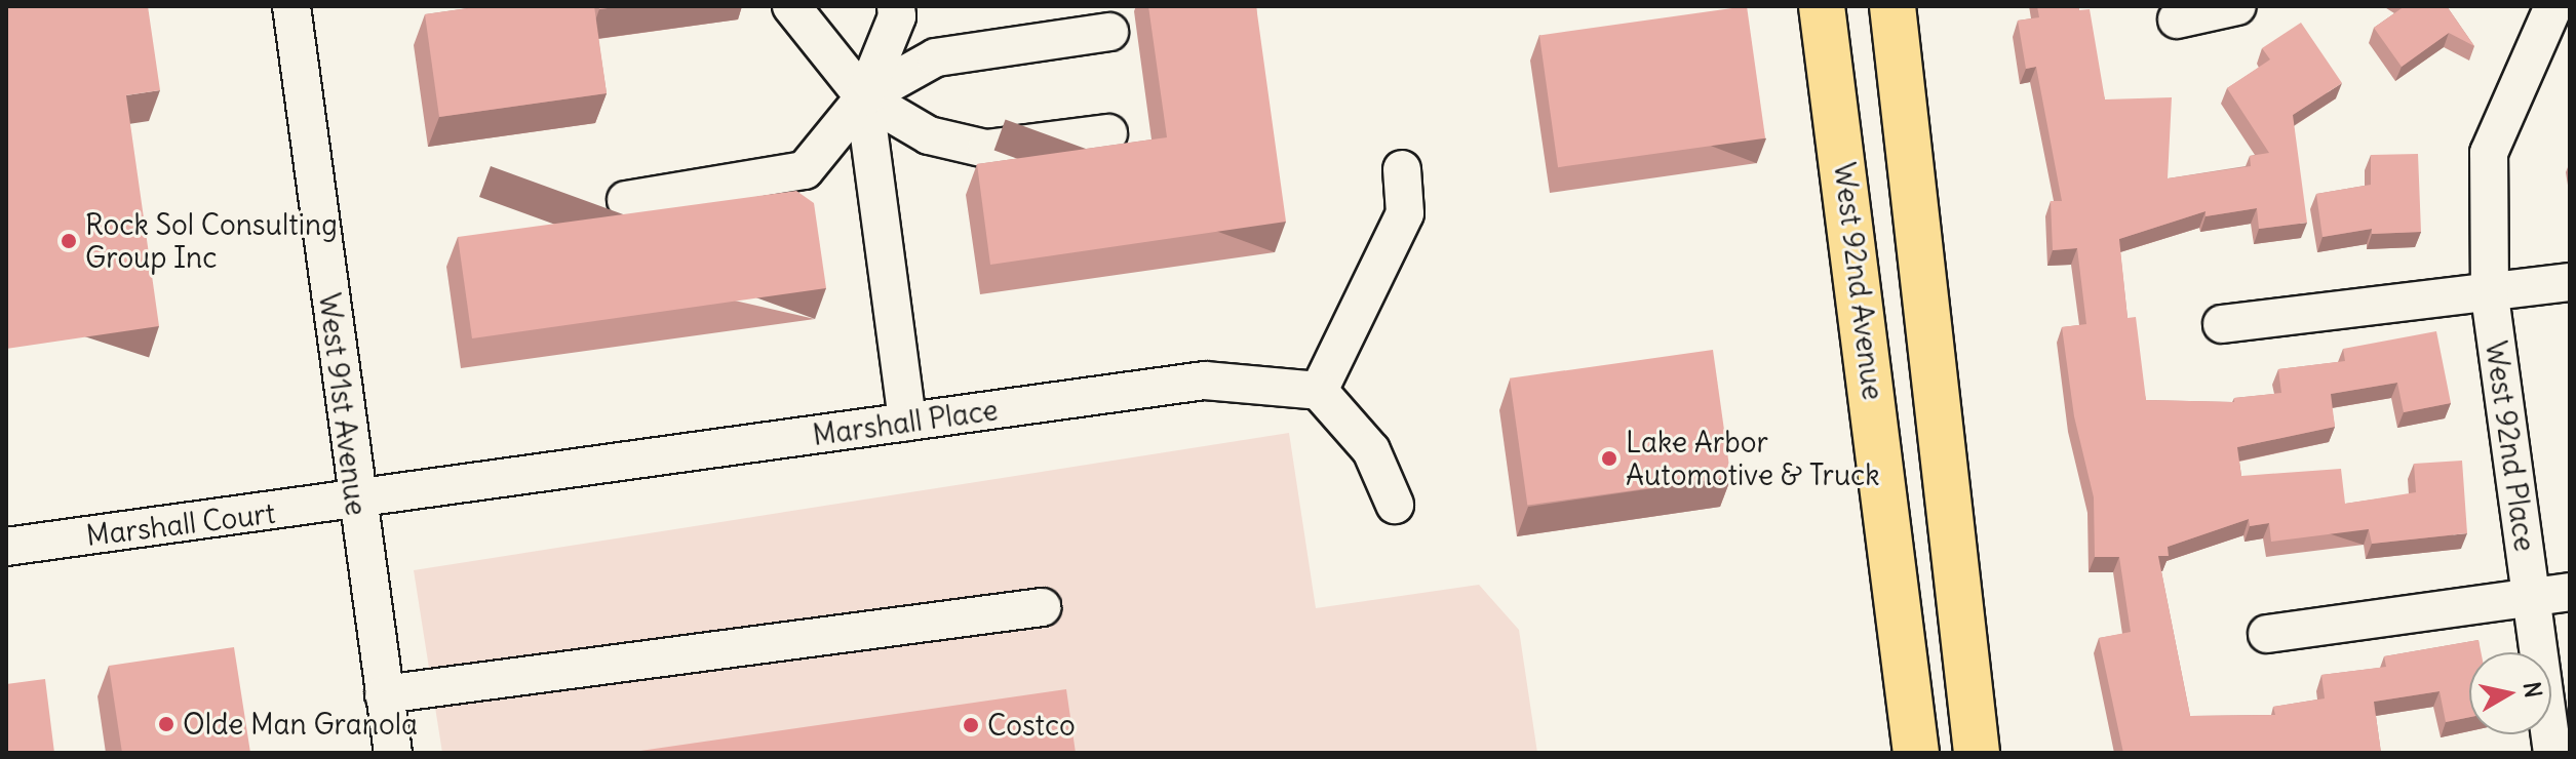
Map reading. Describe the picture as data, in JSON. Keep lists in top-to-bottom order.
{
  "streets": {
    "main road": ["West 92nd Avenue"],
    "street": [
      "West 91st Avenue",
      "Marshall Place",
      "West 92nd Place",
      "Marshall Court"
    ]
  },
  "crossings": [
    ["West 91st Avenue", "Marshall Place"],
    ["West 91st Avenue", "Marshall Court"],
    ["Marshall Place", "Marshall Court"]
  ],
  "places": [
    "Rock Sol Consulting Group Inc",
    "Lake Arbor Automotive & Truck",
    "Olde Man Granola",
    "Costco"
  ],
  "north": "right"
}
